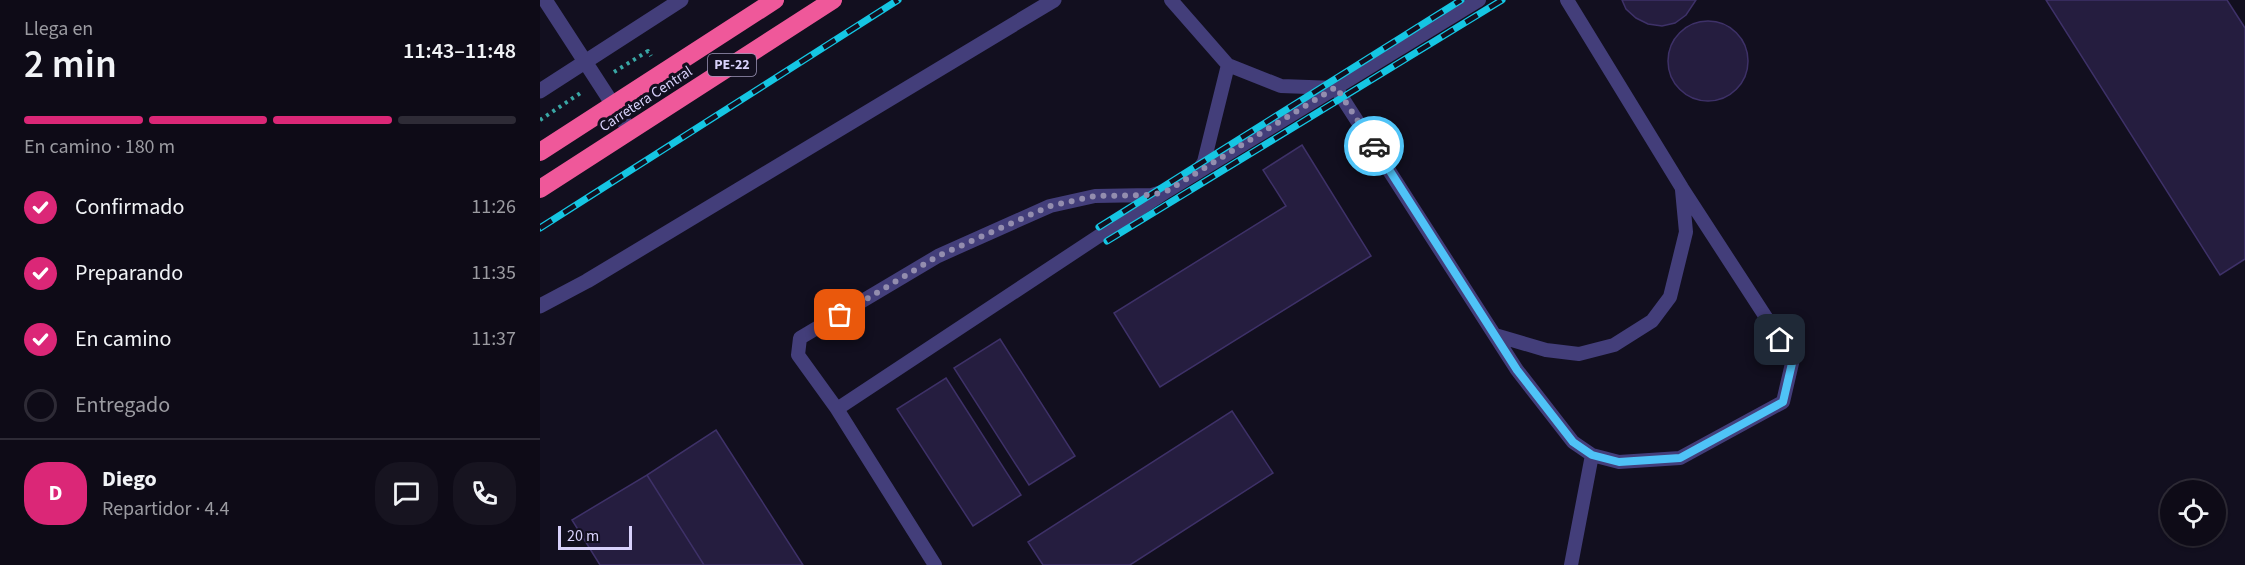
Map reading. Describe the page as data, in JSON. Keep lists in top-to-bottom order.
{
  "streets": {
    "highway": ["PE-22", "Carretera Central"]
  },
  "scale_bar": "20 m",
  "page": {
    "heading": ["2 min", "Llega en", "11:43–11:48"],
    "panel": ["Diego", "Repartidor · 4.4"],
    "bar": "En camino · 180 m",
    "list": [
      ["Confirmado", "11:26"],
      ["Preparando", "11:35"],
      ["En camino", "11:37"],
      "Entregado"
    ],
    "round": "D",
    "scale": "20 m"
  }
}
